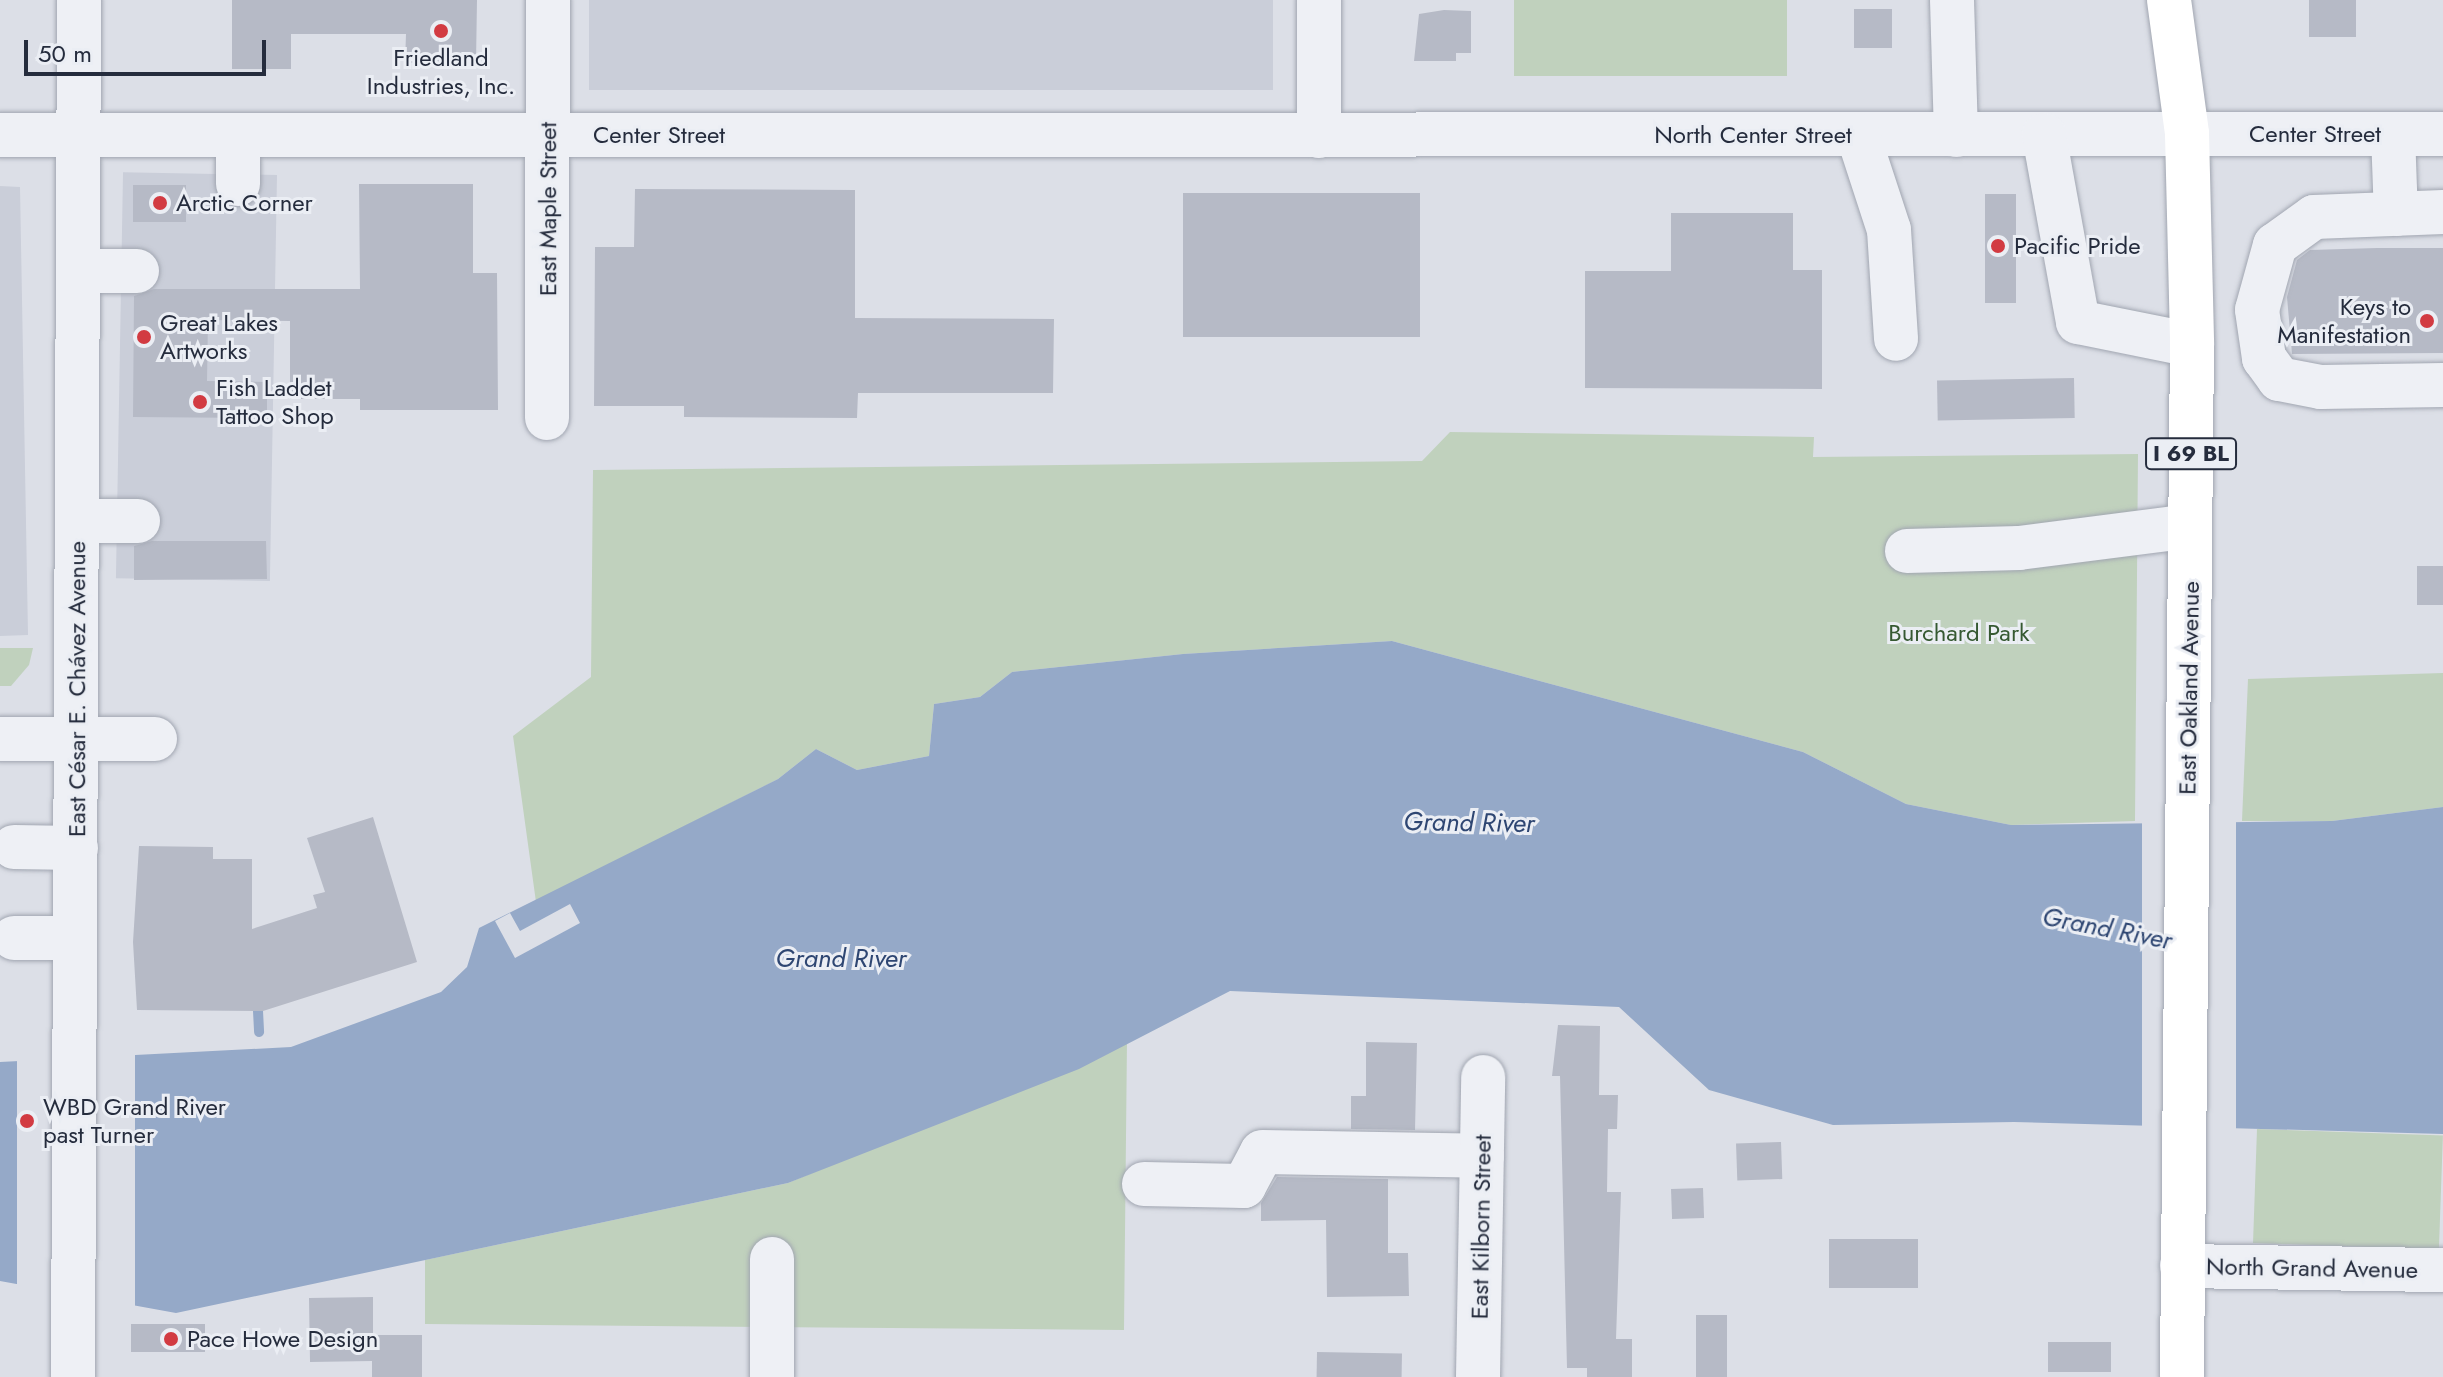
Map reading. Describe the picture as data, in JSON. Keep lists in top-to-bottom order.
{
  "streets": {
    "main road": ["I 69 BL", "East Oakland Avenue"],
    "street": [
      "Center Street",
      "North Center Street",
      "East Maple Street",
      "East César E. Chávez Avenue",
      "East Kilborn Street",
      "North Grand Avenue"
    ]
  },
  "crossings": [
    ["Center Street", "North Center Street"],
    ["Center Street", "East Maple Street"],
    ["Center Street", "East Oakland Avenue"],
    ["Center Street", "East César E. Chávez Avenue"],
    ["North Center Street", "East Oakland Avenue"],
    ["East Oakland Avenue", "North Grand Avenue"]
  ],
  "water": ["Grand River"],
  "parks": ["Burchard Park"],
  "places": [
    "Friedland Industries, Inc.",
    "Arctic Corner",
    "Pacific Pride",
    "Keys to Manifestation",
    "Great Lakes Artworks",
    "Fish Laddet Tattoo Shop",
    "WBD Grand River past Turner",
    "Pace Howe Design"
  ],
  "scale_bar": "50 m"
}
